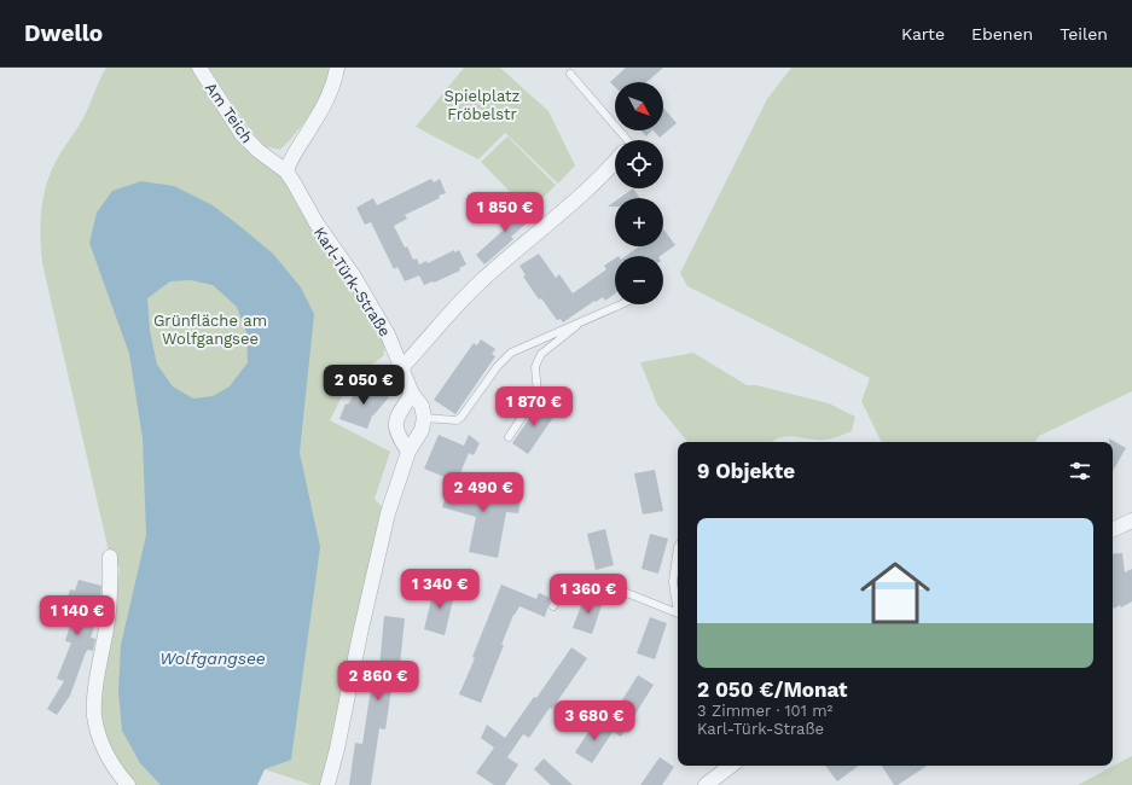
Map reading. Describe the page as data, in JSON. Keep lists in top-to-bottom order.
{
  "streets": {
    "street": ["Am Teich", "Karl-Türk-Straße"]
  },
  "crossings": [
    ["Am Teich", "Karl-Türk-Straße"]
  ],
  "water": ["Wolfgangsee"],
  "parks": ["Spielplatz Fröbelstr", "Grünfläche am Wolfgangsee"],
  "north": "bottom right",
  "page": {
    "header": "Dwello",
    "nav": ["Karte", "Ebenen", "Teilen"],
    "map_buttons": ["+", "−"],
    "price": [
      "1 850 €",
      "2 050 €",
      "1 870 €",
      "2 490 €",
      "1 340 €",
      "1 360 €",
      "1 140 €",
      "2 860 €",
      "3 680 €"
    ],
    "heading": "9 Objekte",
    "list": [
      {
        "name": "2 050 €/Monat",
        "note": "3 Zimmer · 101 m² · Karl-Türk-Straße"
      }
    ]
  }
}
